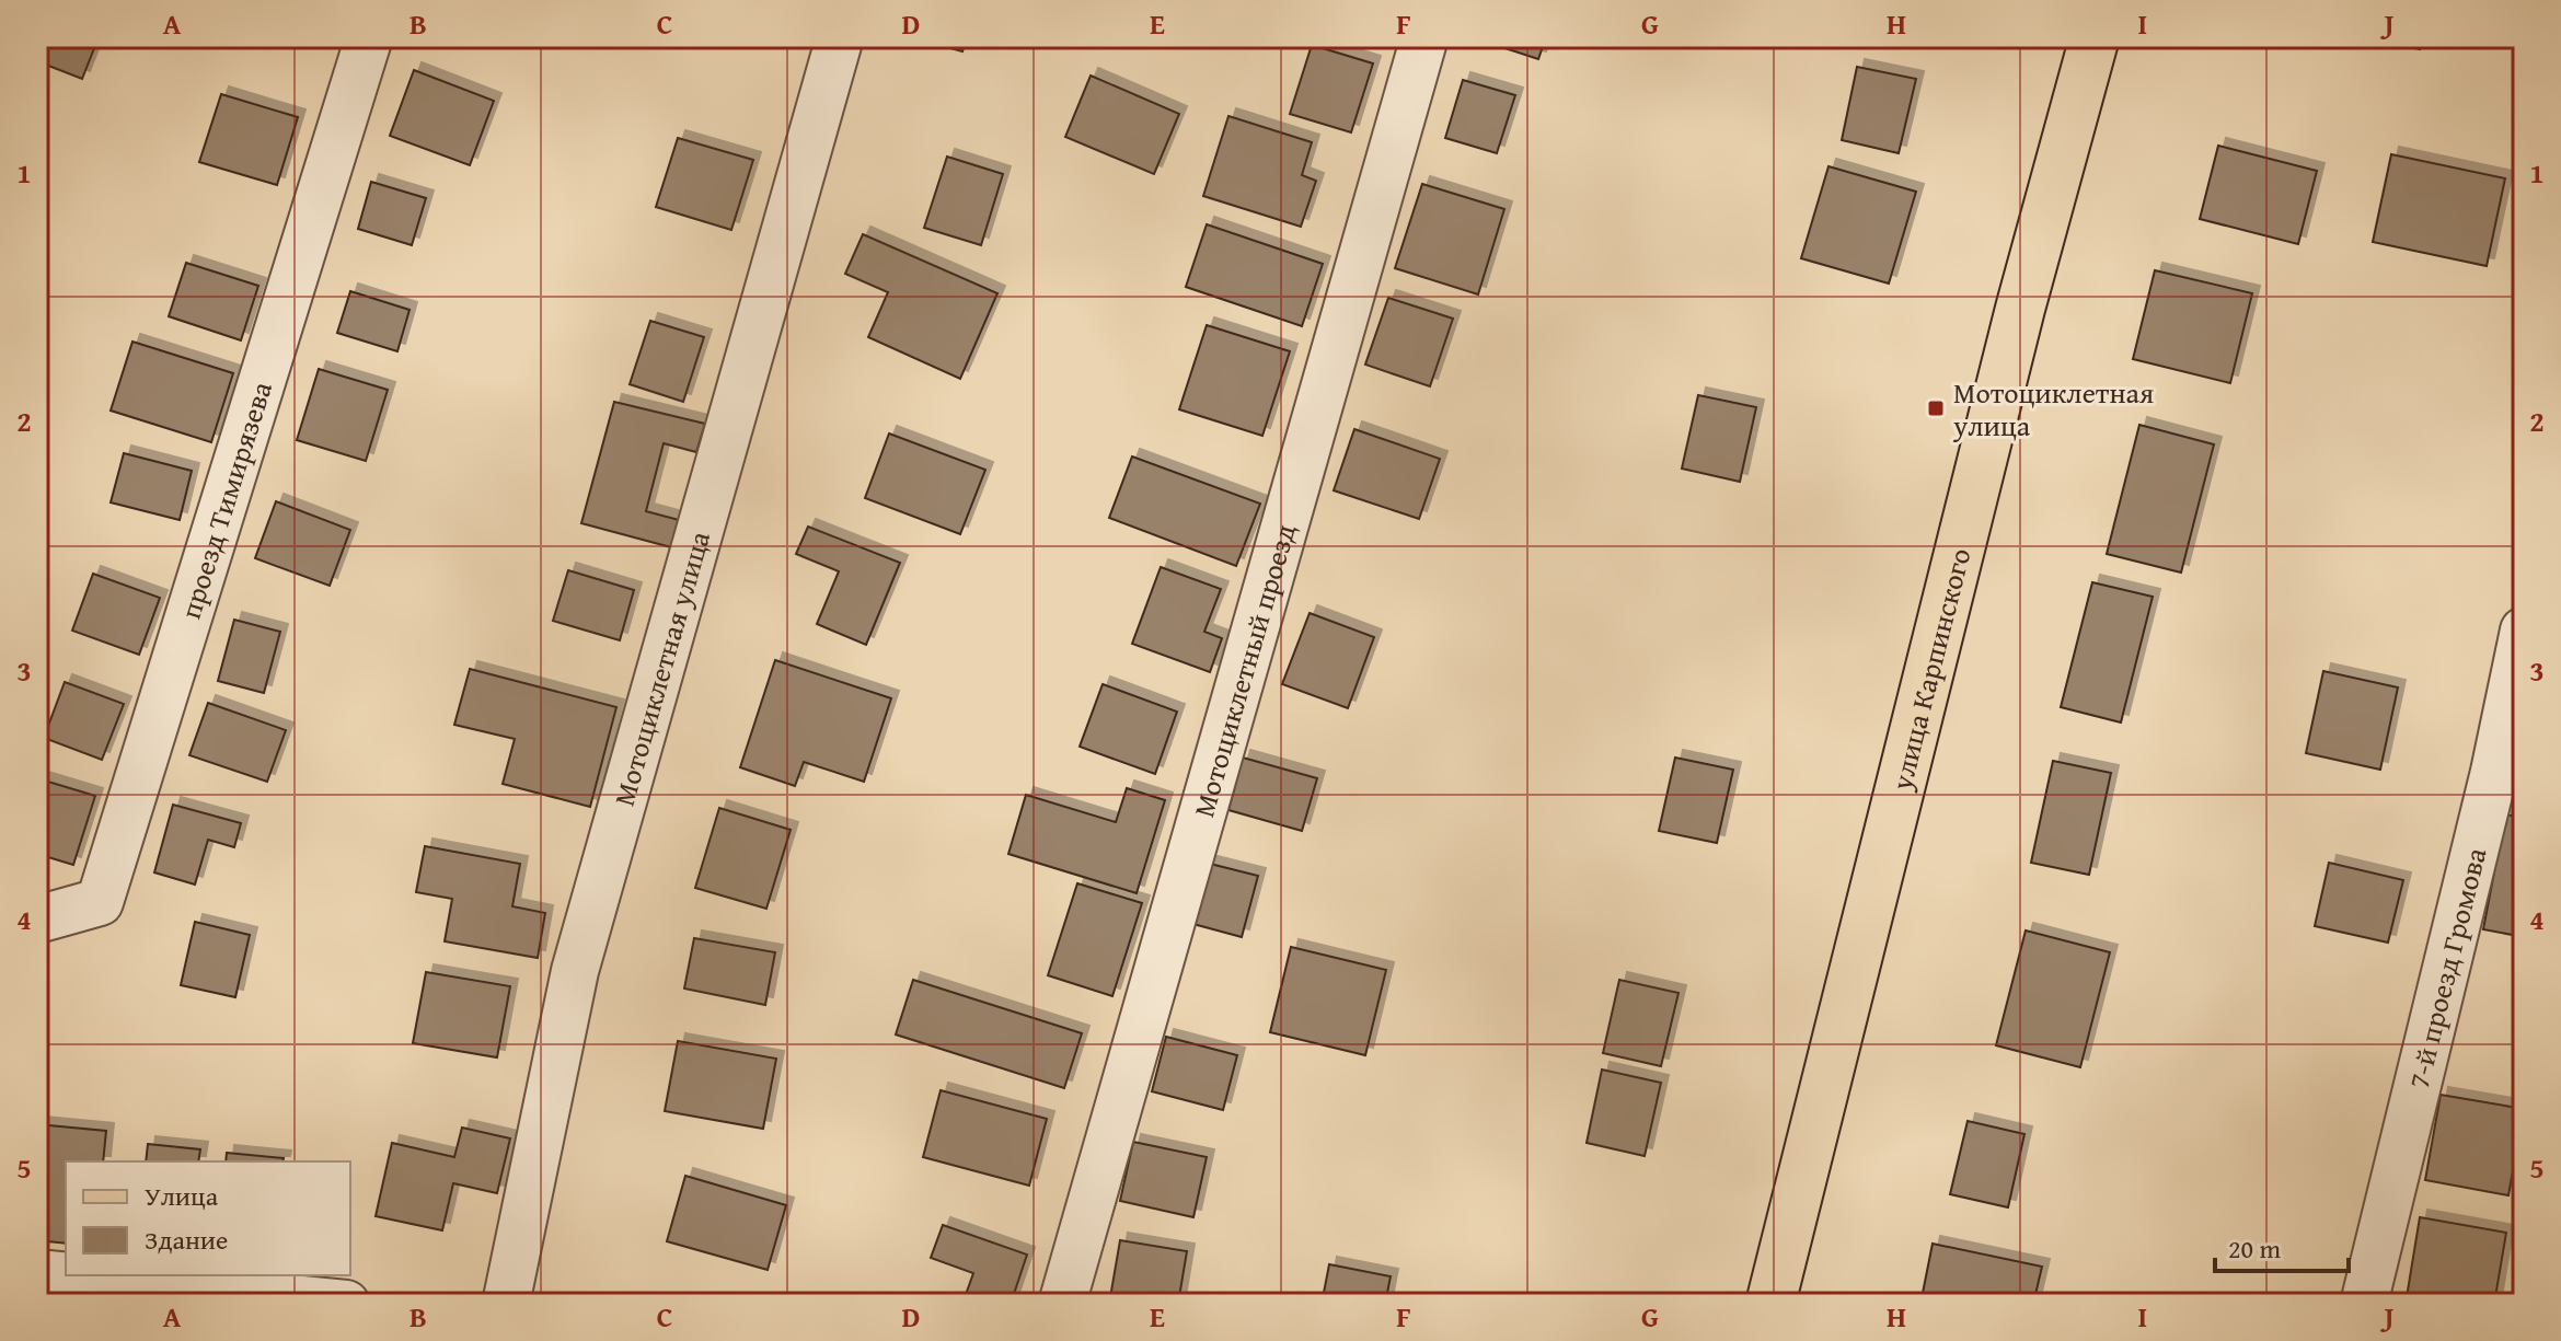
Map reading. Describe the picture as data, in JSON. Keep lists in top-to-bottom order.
{
  "streets": {
    "main road": ["улица Карпинского"],
    "street": [
      "проезд Тимирязева",
      "Мотоциклетная улица",
      "Мотоциклетный проезд",
      "7-й проезд Громова"
    ]
  },
  "places": {
    "transit": ["Мотоциклетная улица"]
  },
  "legend": ["Улица", "Здание"],
  "scale_bar": "20 m",
  "grid": {
    "columns": [
      "A",
      "B",
      "C",
      "D",
      "E",
      "F",
      "G",
      "H",
      "I",
      "J"
    ],
    "rows": [
      "1",
      "2",
      "3",
      "4",
      "5"
    ]
  }
}
